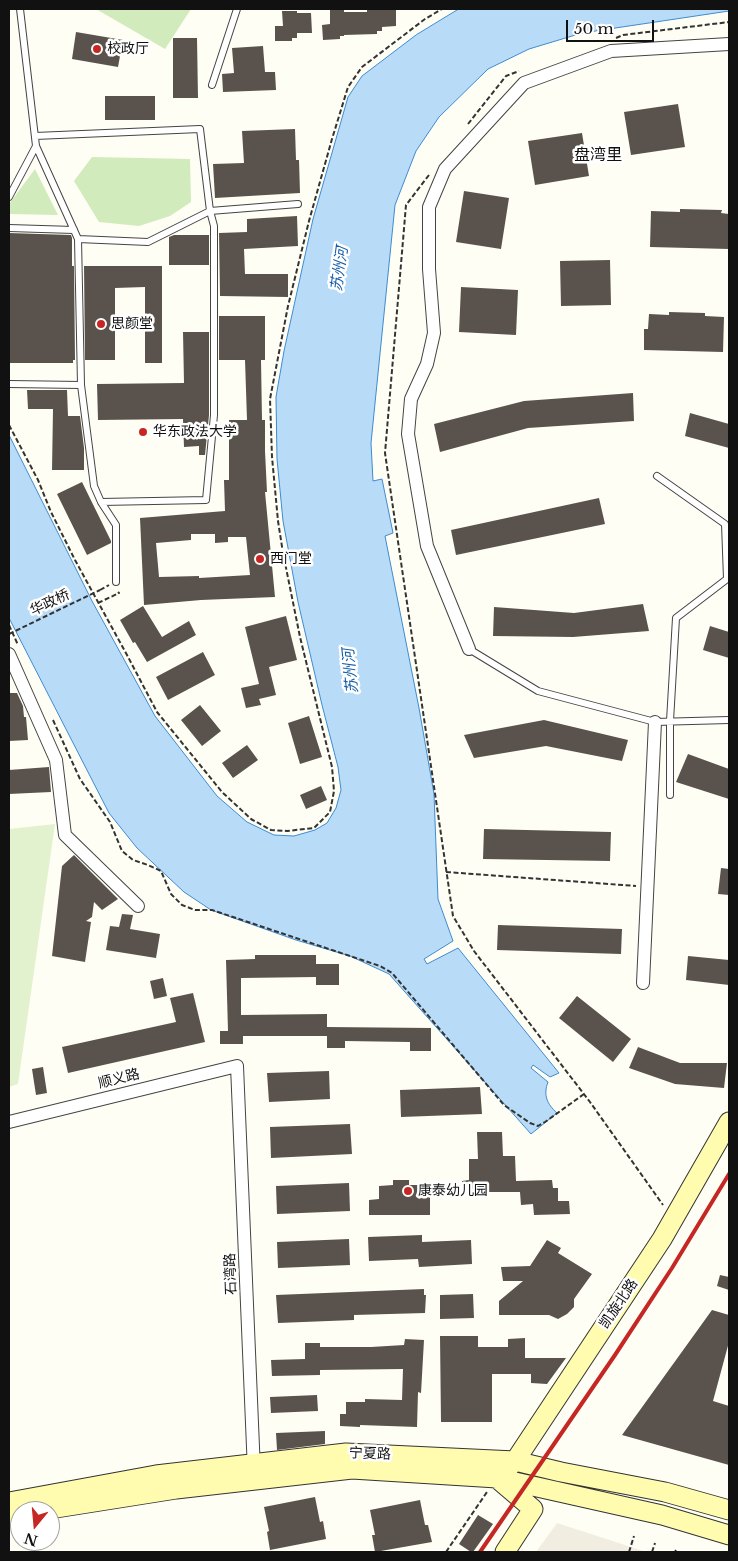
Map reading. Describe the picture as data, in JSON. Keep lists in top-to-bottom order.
{
  "streets": {
    "main road": ["凯旋北路", "宁夏路"],
    "street": ["顺义路", "石湾路"],
    "path": ["华政桥"]
  },
  "crossings": [
    ["顺义路", "石湾路"],
    ["石湾路", "宁夏路"],
    ["凯旋北路", "宁夏路"]
  ],
  "districts": ["盘湾里"],
  "water": ["苏州河"],
  "places": [
    "校政厅",
    "思颜堂",
    "华东政法大学",
    "西门堂",
    "康泰幼儿园"
  ],
  "scale_bar": "50 m",
  "north": "bottom"
}
